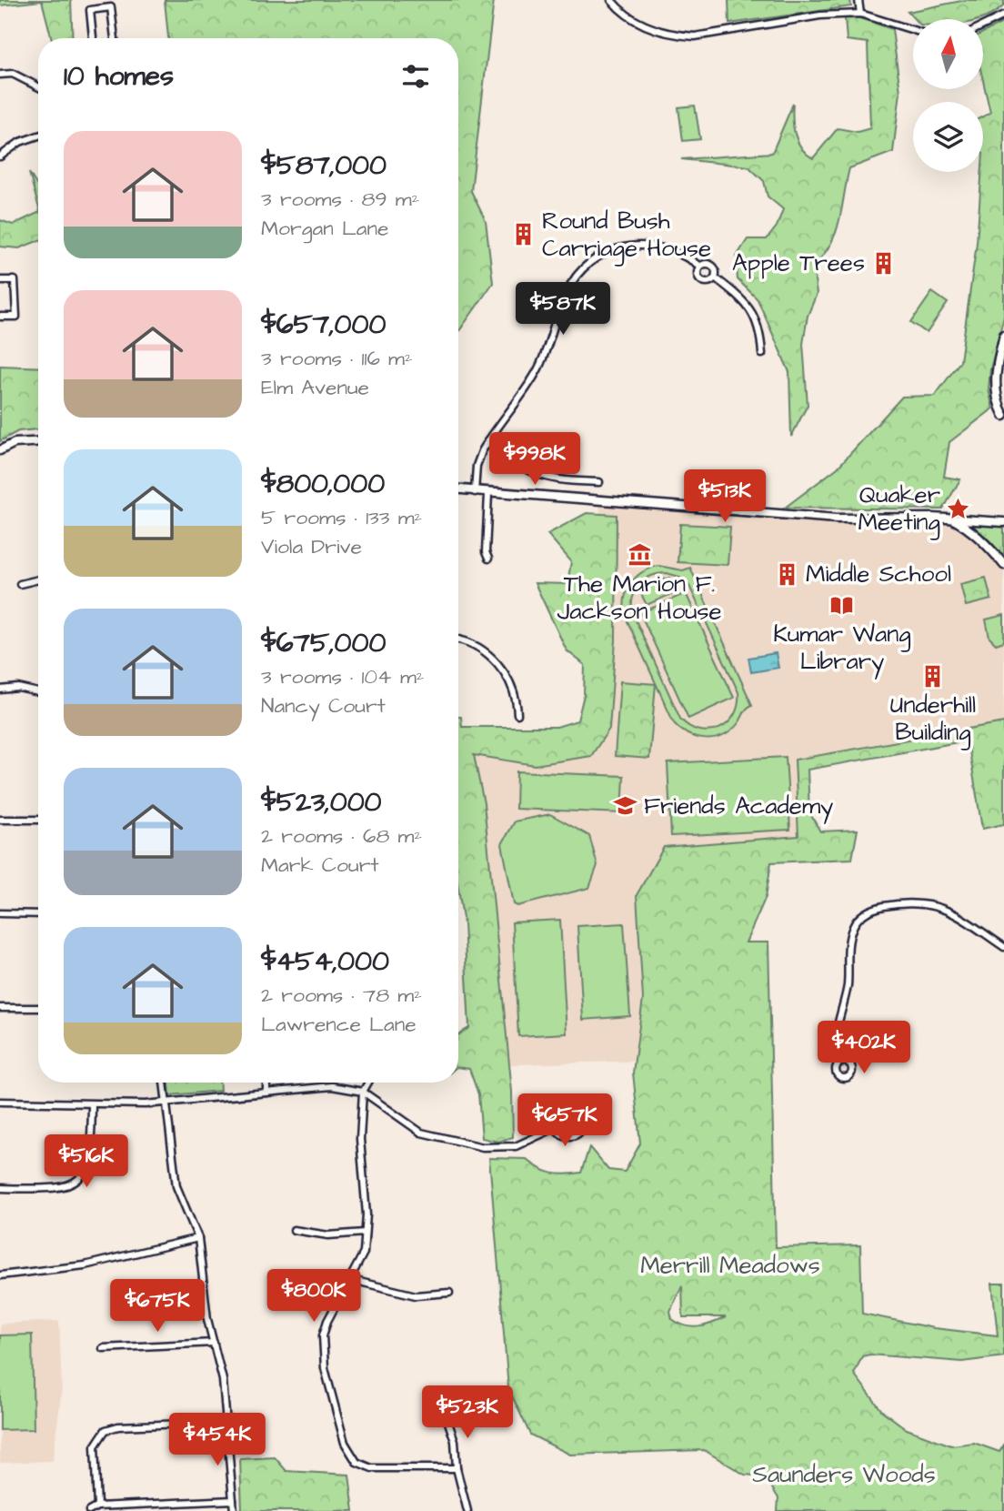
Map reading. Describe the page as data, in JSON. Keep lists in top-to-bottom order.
{
  "parks": ["Merrill Meadows", "Saunders Woods"],
  "places": {
    "building": [
      "Round Bush Carriage House",
      "Apple Trees",
      "Middle School",
      "Underhill Building"
    ],
    "place": ["Quaker Meeting"],
    "museum": ["The Marion F. Jackson House"],
    "library": ["Kumar Wang Library"],
    "school or university": ["Friends Academy"]
  },
  "north": "top",
  "page": {
    "heading": "10 homes",
    "list": [
      {
        "name": "$587,000",
        "note": "3 rooms · 89 m² · Morgan Lane"
      },
      {
        "name": "$657,000",
        "note": "3 rooms · 116 m² · Elm Avenue"
      },
      {
        "name": "$800,000",
        "note": "5 rooms · 133 m² · Viola Drive"
      },
      {
        "name": "$675,000",
        "note": "3 rooms · 104 m² · Nancy Court"
      },
      {
        "name": "$523,000",
        "note": "2 rooms · 68 m² · Mark Court"
      },
      {
        "name": "$454,000",
        "note": "2 rooms · 78 m² · Lawrence Lane"
      }
    ],
    "price": [
      "$587K",
      "$998K",
      "$513K",
      "$402K",
      "$657K",
      "$516K",
      "$800K",
      "$675K",
      "$523K",
      "$454K"
    ]
  }
}
